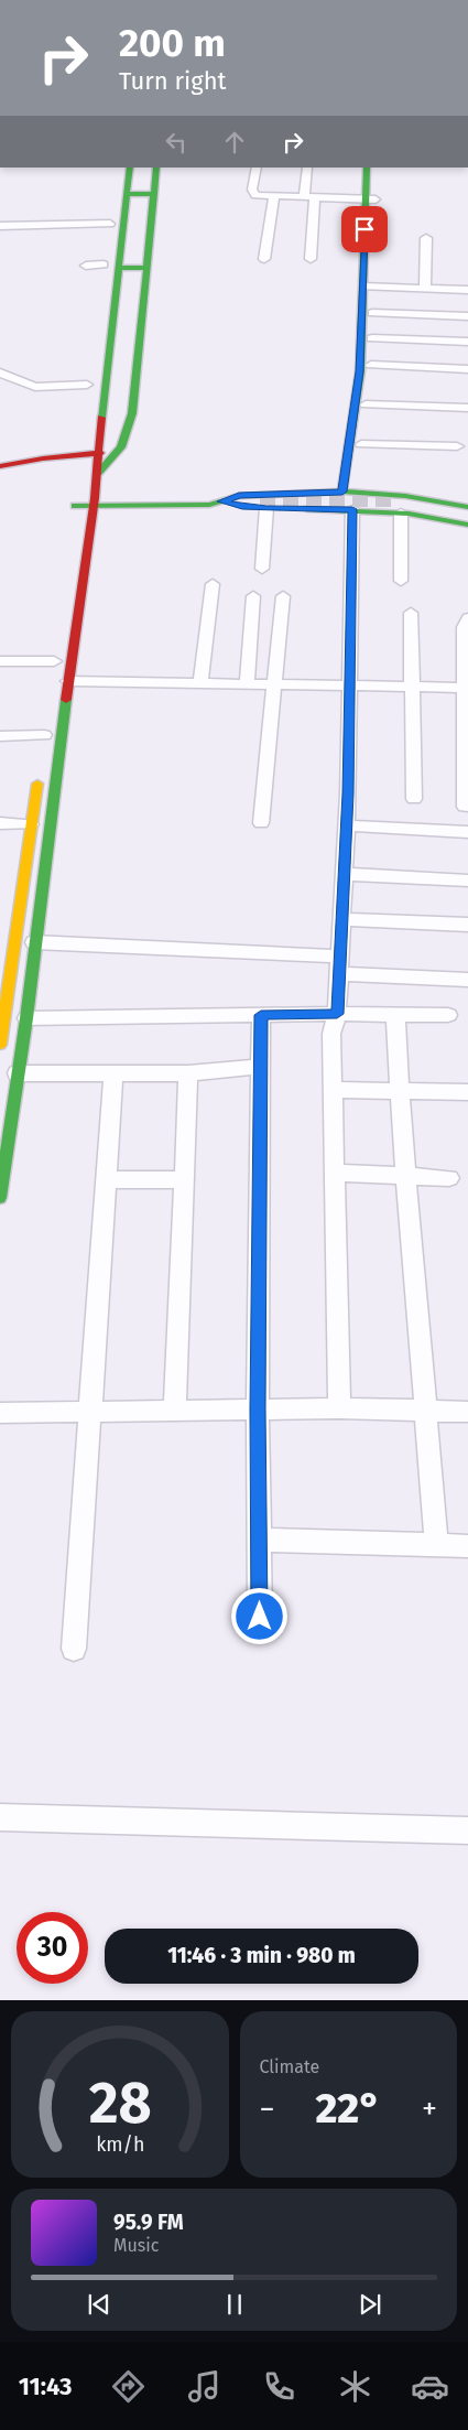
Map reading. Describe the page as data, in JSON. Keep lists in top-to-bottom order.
{
  "page": {
    "turn": ["200 m", "Turn right"],
    "limit": "30",
    "trip": "11:46 · 3 min · 980 m",
    "tile": "Climate",
    "heat": ["−", "22°", "+"],
    "song": ["95.9 FM", "Music"],
    "tabs": "11:43",
    "gauge": ["28", "km/h"]
  }
}
